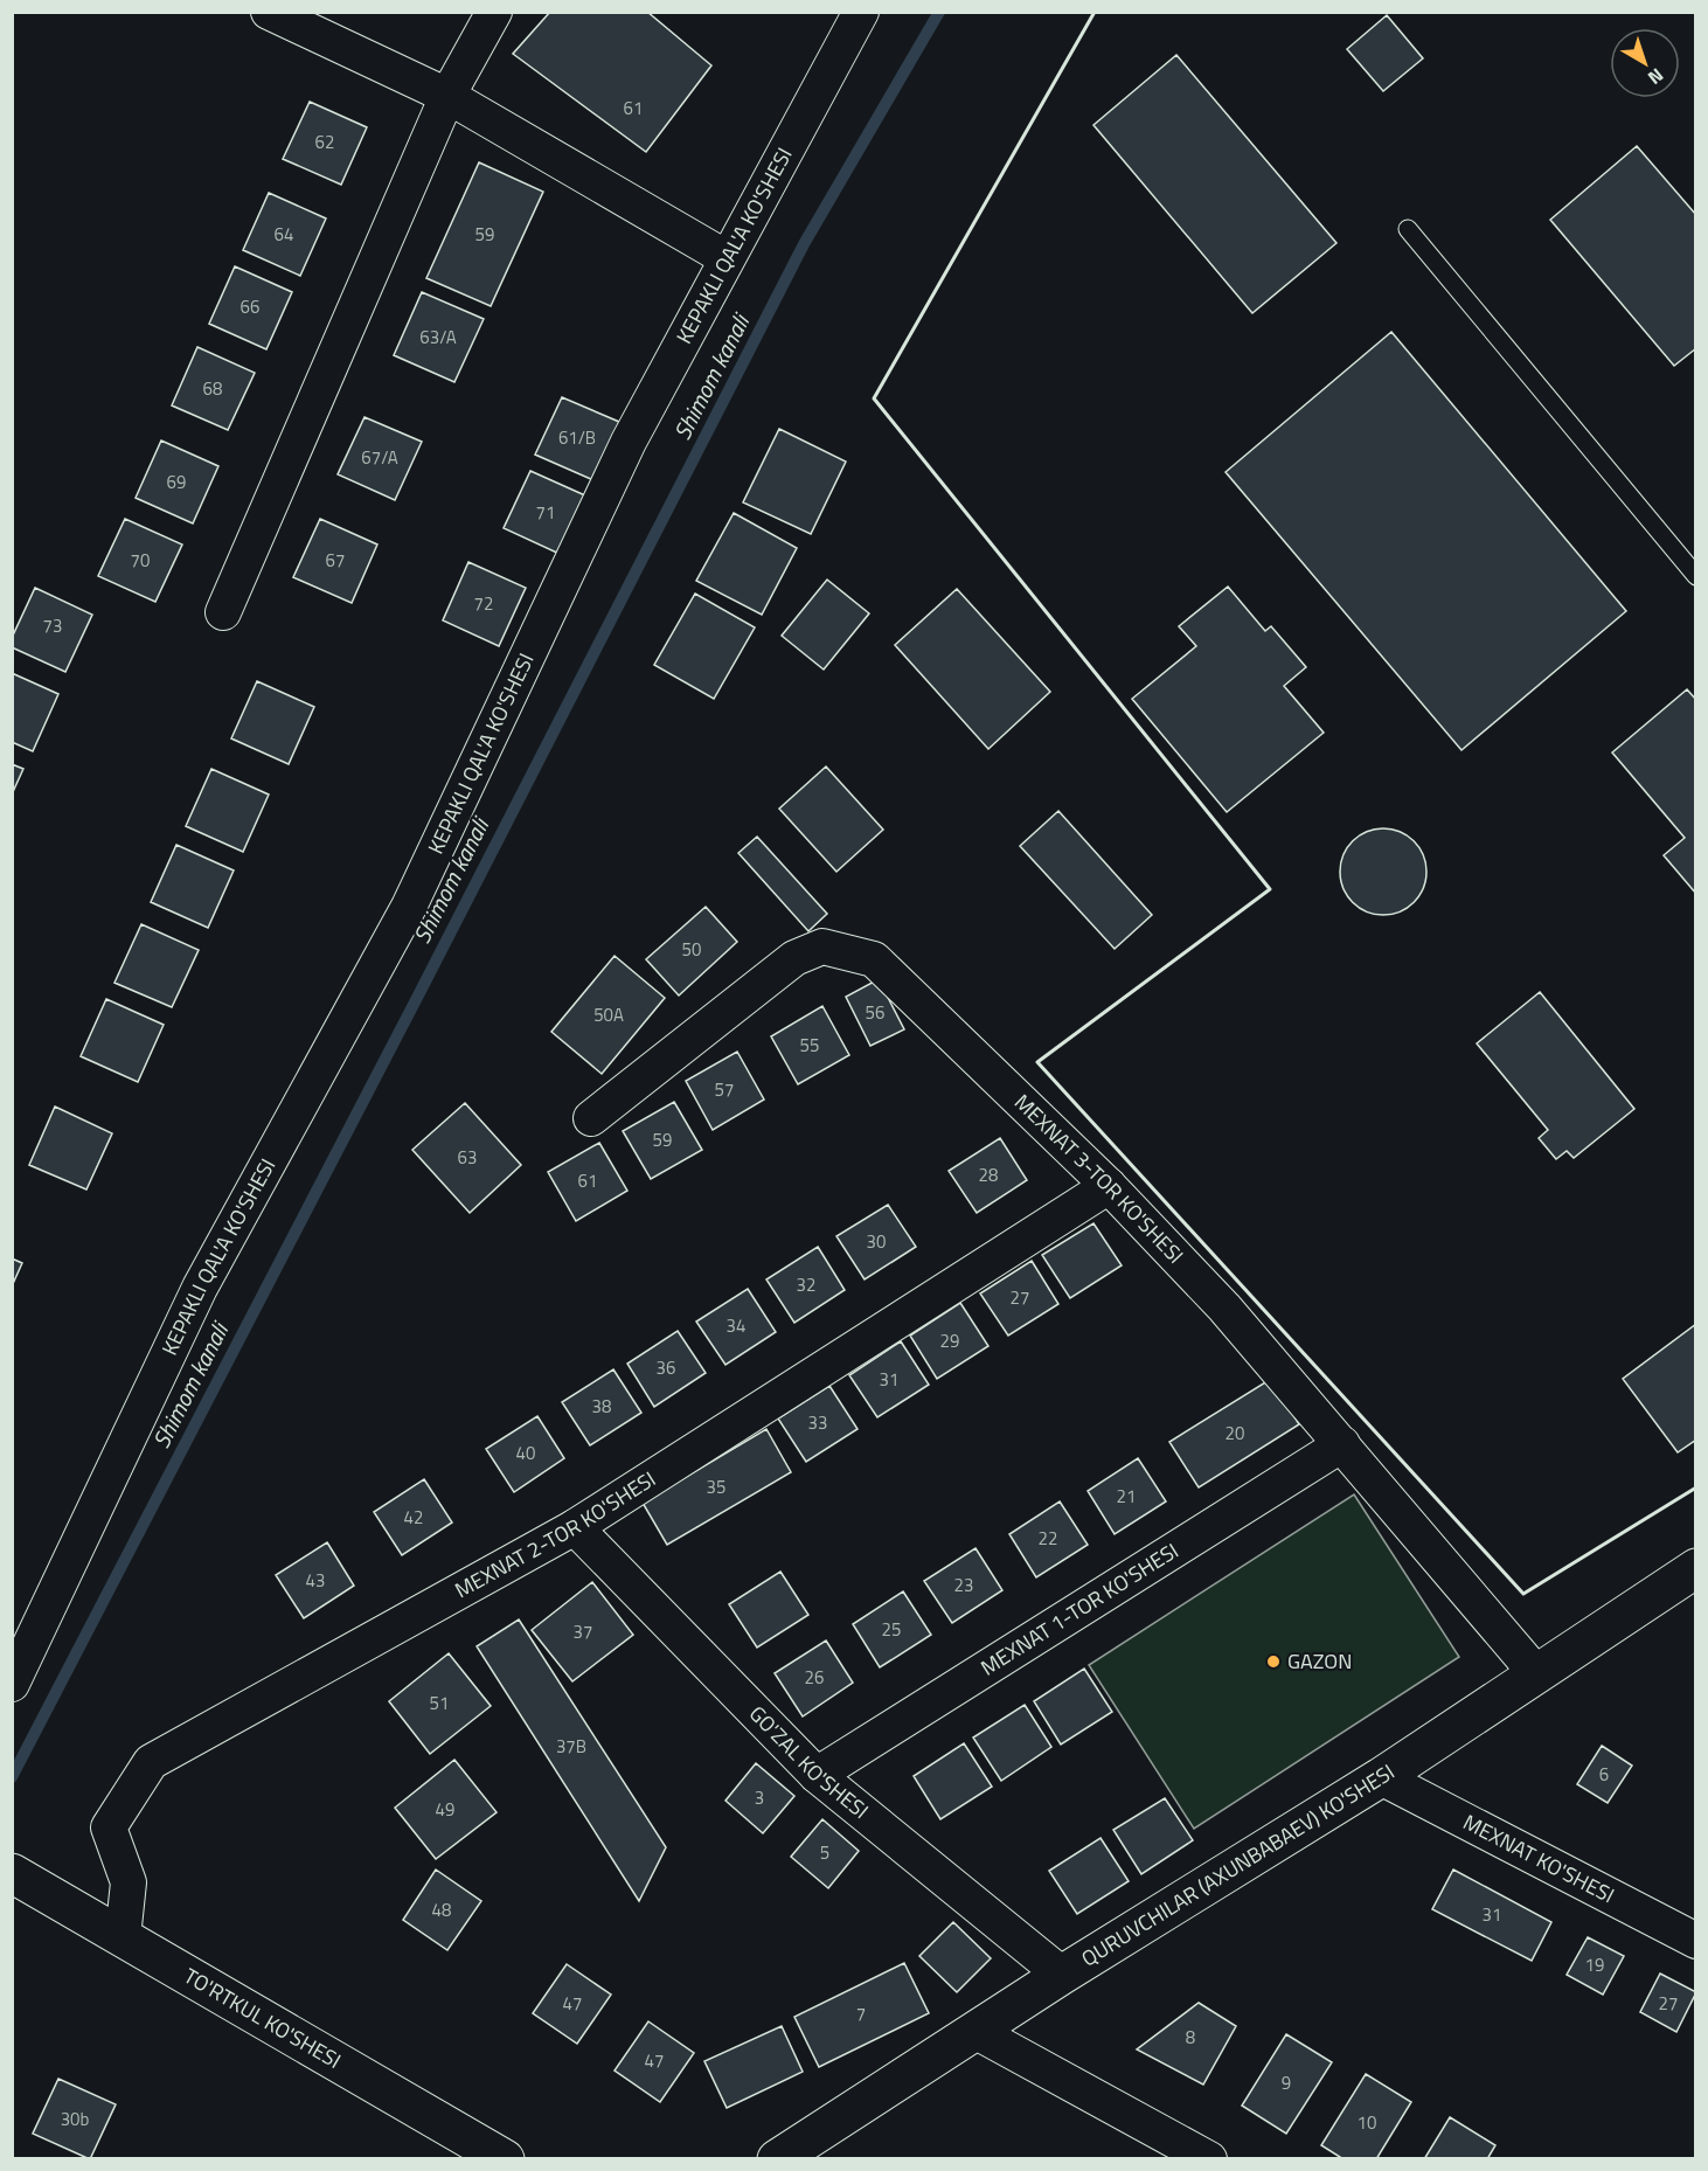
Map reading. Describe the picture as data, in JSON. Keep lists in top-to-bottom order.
{
  "streets": {
    "street": [
      "KEPAKLI QAL'A KO'SHESI",
      "MEXNAT 3-TOR KO'SHESI",
      "MEXNAT 2-TOR KO'SHESI",
      "MEXNAT 1-TOR KO'SHESI",
      "GO'ZAL KO'SHESI",
      "MEXNAT KO'SHESI",
      "QURUVCHILAR (AXUNBABAEV) KO'SHESI",
      "TO'RTKUL KO'SHESI"
    ]
  },
  "crossings": [
    ["MEXNAT 3-TOR KO'SHESI", "MEXNAT 2-TOR KO'SHESI"],
    ["MEXNAT 3-TOR KO'SHESI", "MEXNAT 1-TOR KO'SHESI"],
    ["MEXNAT 3-TOR KO'SHESI", "QURUVCHILAR (AXUNBABAEV) KO'SHESI"],
    ["MEXNAT 2-TOR KO'SHESI", "GO'ZAL KO'SHESI"],
    ["MEXNAT 2-TOR KO'SHESI", "TO'RTKUL KO'SHESI"],
    ["MEXNAT 1-TOR KO'SHESI", "GO'ZAL KO'SHESI"],
    ["GO'ZAL KO'SHESI", "QURUVCHILAR (AXUNBABAEV) KO'SHESI"],
    ["MEXNAT KO'SHESI", "QURUVCHILAR (AXUNBABAEV) KO'SHESI"]
  ],
  "water": ["Shimom kanali"],
  "places": ["GAZON"],
  "house_numbers": [
    "61",
    "62",
    "64",
    "59",
    "66",
    "63/A",
    "68",
    "61/B",
    "67/A",
    "69",
    "71",
    "70",
    "67",
    "72",
    "73",
    "50",
    "56",
    "50A",
    "55",
    "57",
    "59",
    "63",
    "28",
    "61",
    "30",
    "32",
    "27",
    "34",
    "29",
    "36",
    "31",
    "38",
    "33",
    "20",
    "40",
    "35",
    "21",
    "42",
    "22",
    "43",
    "23",
    "25",
    "37",
    "26",
    "51",
    "37B",
    "6",
    "3",
    "49",
    "5",
    "48",
    "31",
    "19",
    "47",
    "27",
    "7",
    "8",
    "47",
    "9",
    "30b",
    "10"
  ],
  "north": "bottom right"
}
